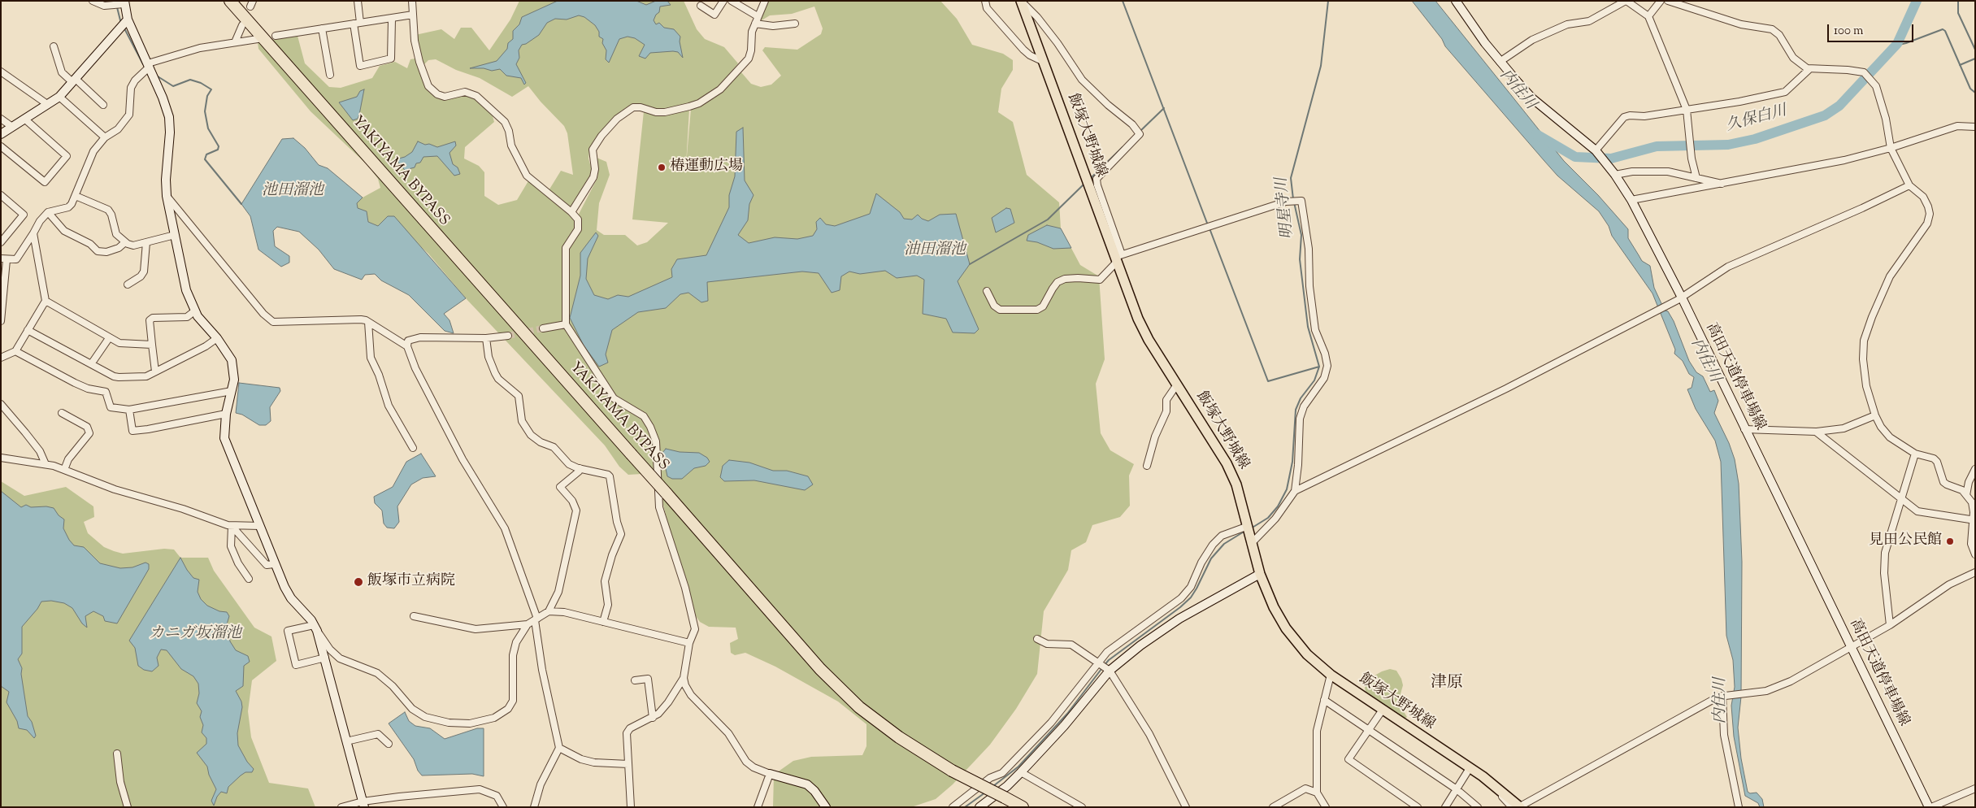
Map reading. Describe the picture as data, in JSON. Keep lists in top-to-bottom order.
{
  "streets": {
    "highway": ["YAKIYAMA BYPASS"],
    "main road": ["飯塚大野城線"],
    "street": ["高田天道停車場線"]
  },
  "districts": ["津原"],
  "water": [
    "内住川",
    "久保白川",
    "池田溜池",
    "明星寺川",
    "油田溜池",
    "カニガ坂溜池"
  ],
  "places": ["椿運動広場", "見田公民館", "飯塚市立病院"],
  "scale_bar": "100 m"
}
